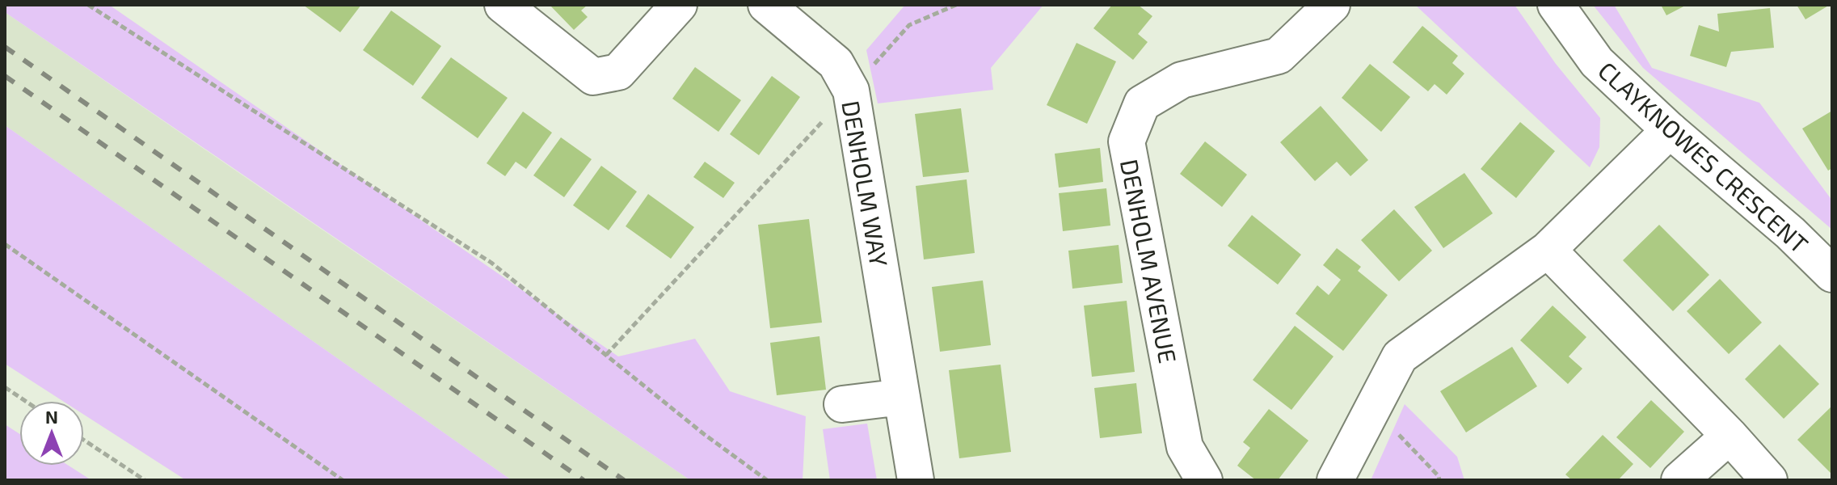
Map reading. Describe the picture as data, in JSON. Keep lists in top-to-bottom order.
{
  "streets": {
    "street": ["CLAYKNOWES CRESCENT", "DENHOLM WAY", "DENHOLM AVENUE"]
  },
  "north": "top"
}
